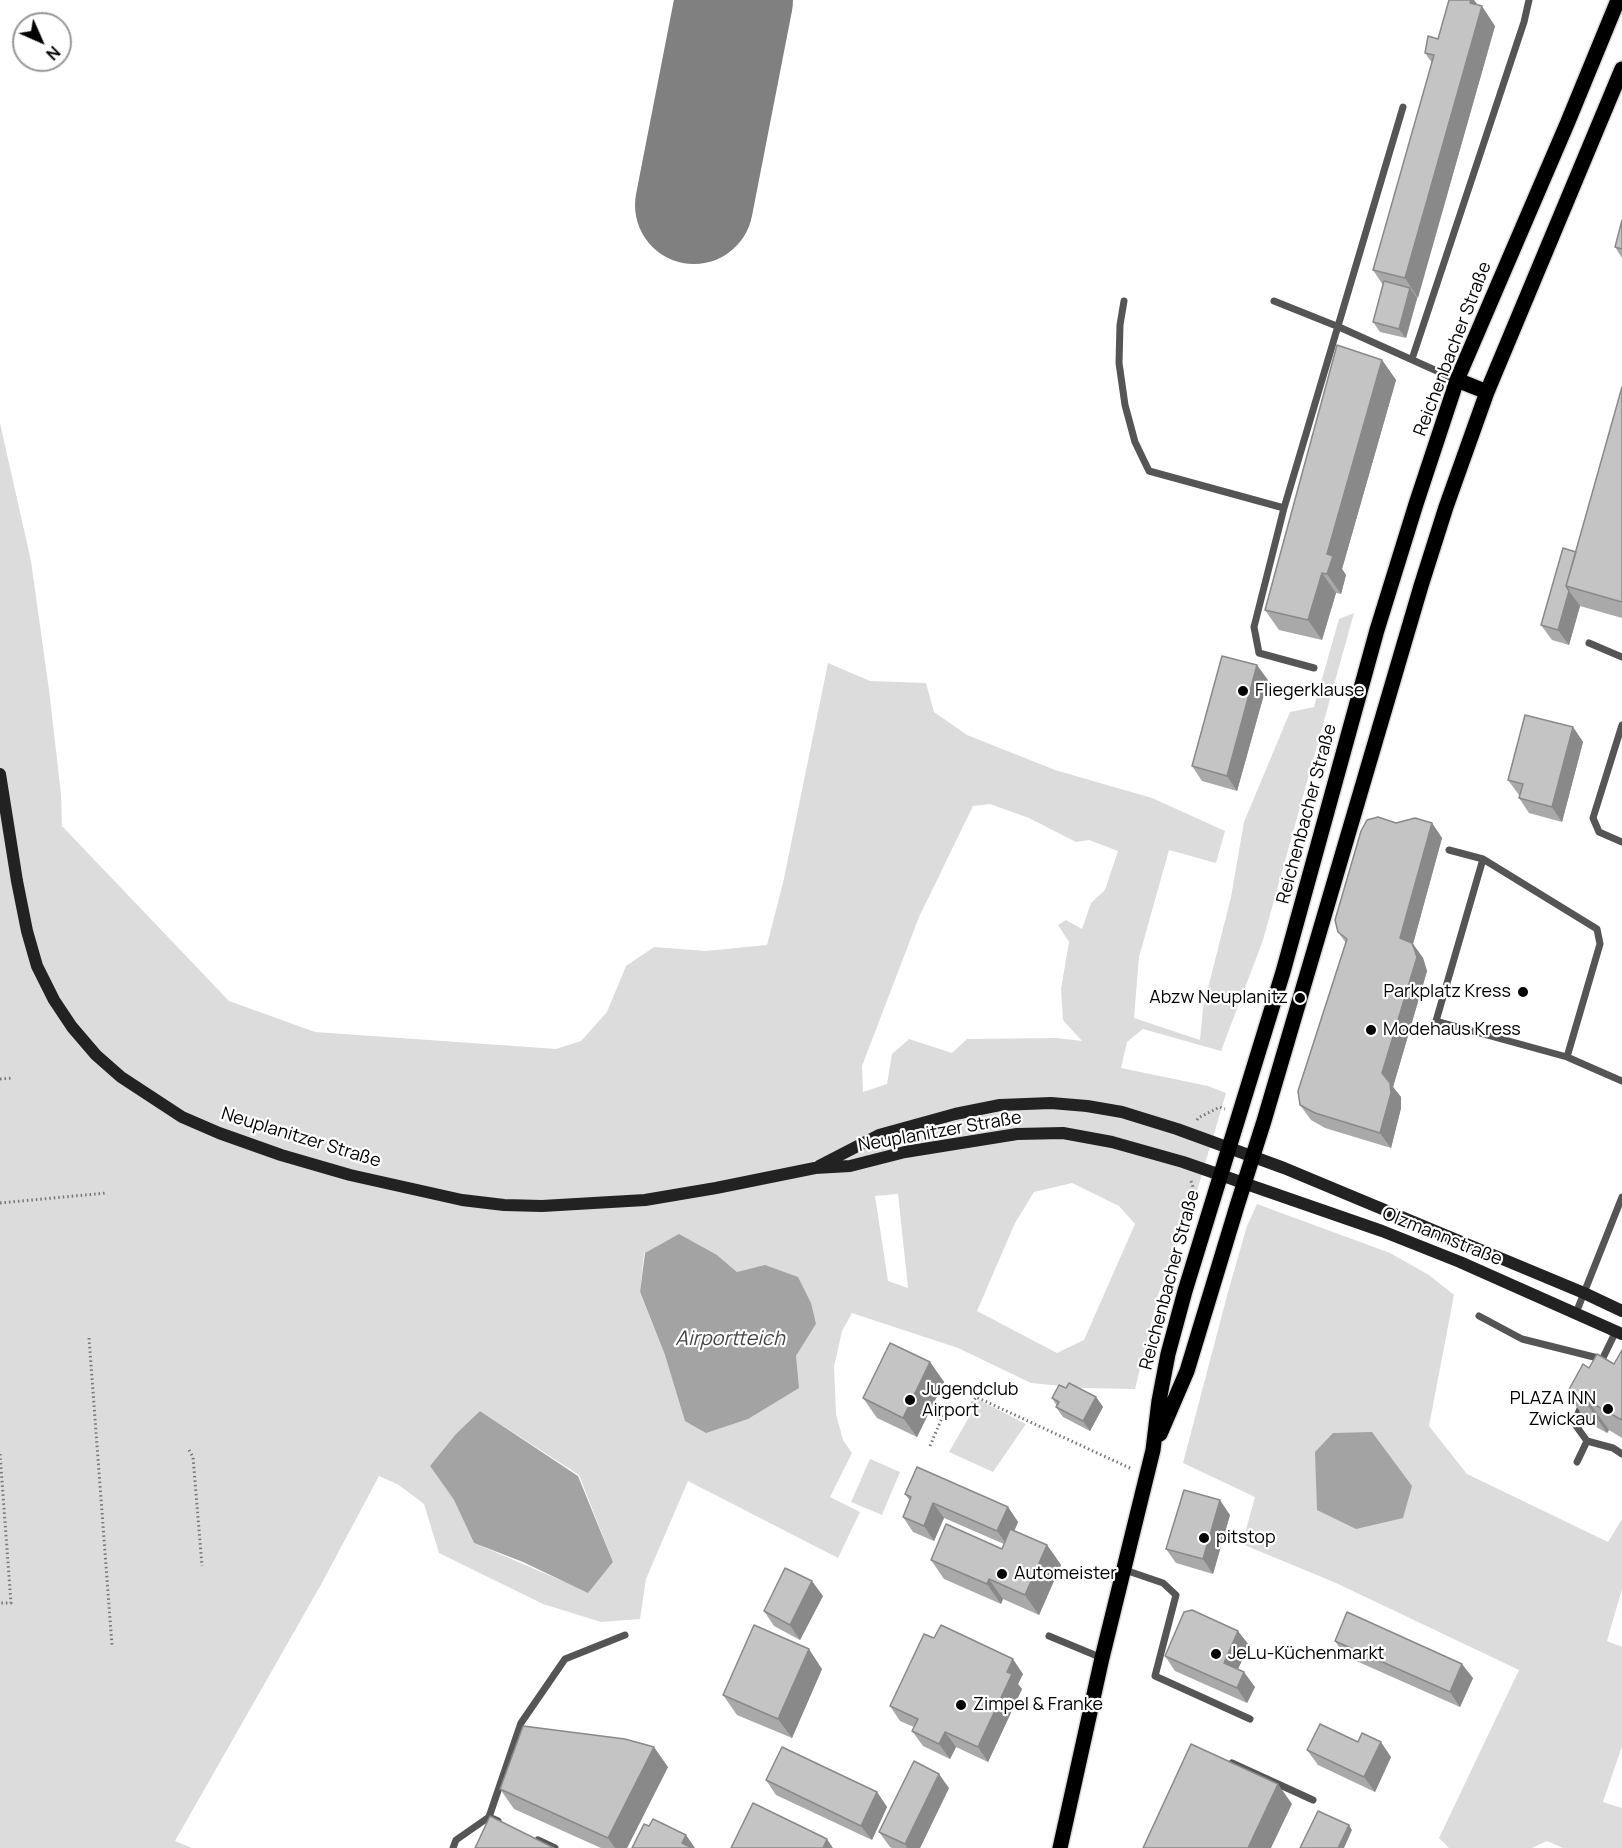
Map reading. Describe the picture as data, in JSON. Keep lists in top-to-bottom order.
{
  "streets": {
    "main road": ["Reichenbacher Straße", "Neuplanitzer Straße", "Olzmannstraße"]
  },
  "crossings": [
    ["Reichenbacher Straße", "Neuplanitzer Straße"],
    ["Reichenbacher Straße", "Olzmannstraße"],
    ["Neuplanitzer Straße", "Olzmannstraße"]
  ],
  "water": ["Airportteich"],
  "places": [
    "Fliegerklause",
    "Parkplatz Kress",
    "Abzw Neuplanitz",
    "Modehaus Kress",
    "Jugendclub Airport",
    "PLAZA INN Zwickau",
    "pitstop",
    "Automeister",
    "JeLu-Küchenmarkt",
    "Zimpel & Franke"
  ],
  "north": "bottom right"
}
